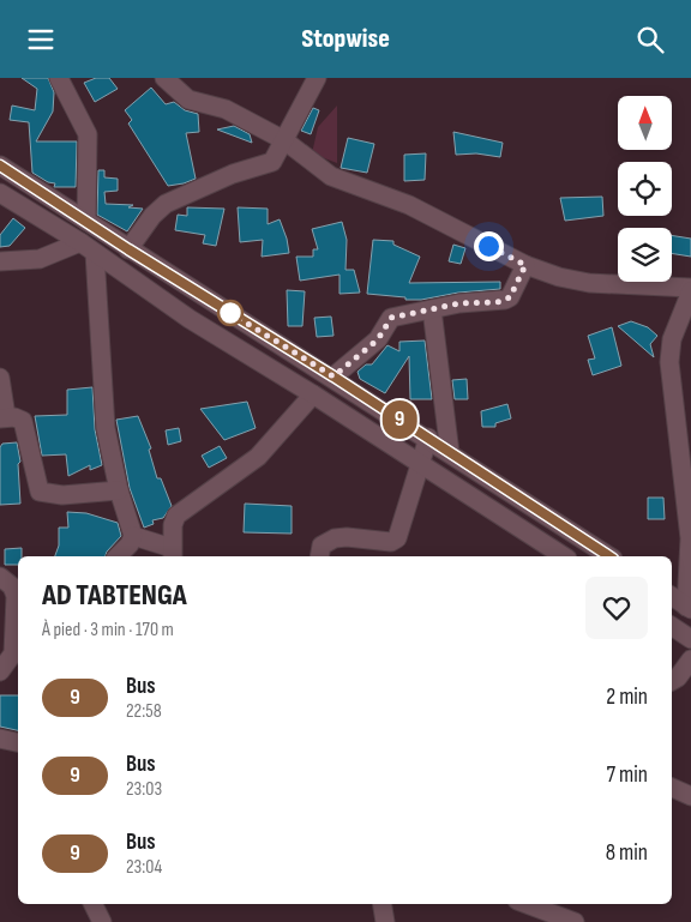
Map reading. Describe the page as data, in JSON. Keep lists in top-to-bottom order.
{
  "lines": ["bus line 9"],
  "north": "top",
  "page": {
    "header": "Stopwise",
    "on_map": "9",
    "heading": ["AD TABTENGA", "À pied · 3 min · 170 m"],
    "list": [
      {
        "mark": "9",
        "name": "Bus",
        "note": "22:58",
        "value": "2 min"
      },
      {
        "mark": "9",
        "name": "Bus",
        "note": "23:03",
        "value": "7 min"
      },
      {
        "mark": "9",
        "name": "Bus",
        "note": "23:04",
        "value": "8 min"
      }
    ]
  }
}
